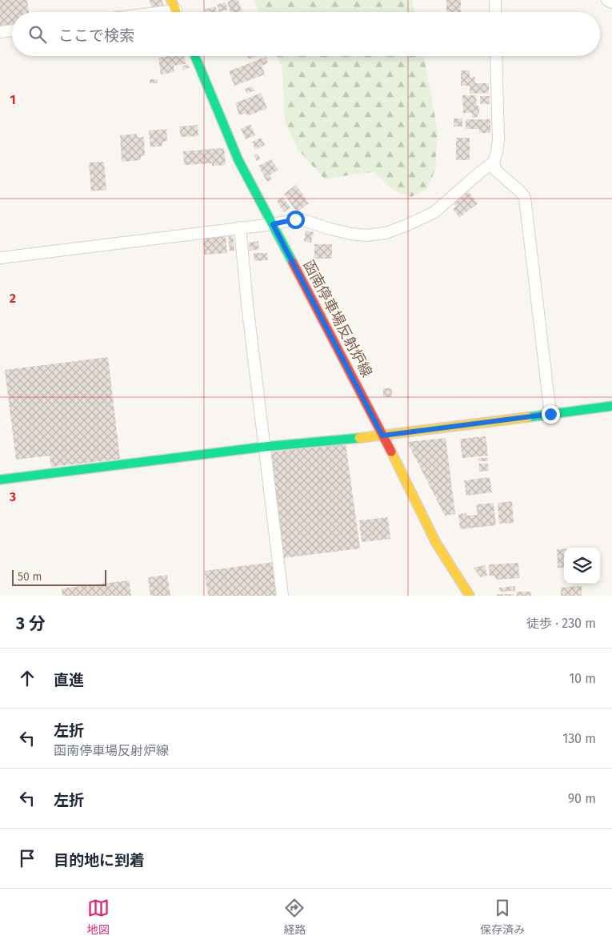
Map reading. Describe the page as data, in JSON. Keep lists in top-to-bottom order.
{
  "streets": {
    "main road": ["函南停車場反射炉線"]
  },
  "scale_bar": "50 m",
  "page": {
    "search": "ここで検索",
    "scale": "50 m",
    "heading": ["3 分", "徒歩 · 230 m"],
    "list": [
      ["直進", "10 m"],
      ["左折", "函南停車場反射炉線", "130 m"],
      ["左折", "90 m"],
      "目的地に到着"
    ],
    "nav": ["地図", "経路", "保存済み"]
  },
  "grid": {
    "rows": ["1", "2", "3"]
  }
}
